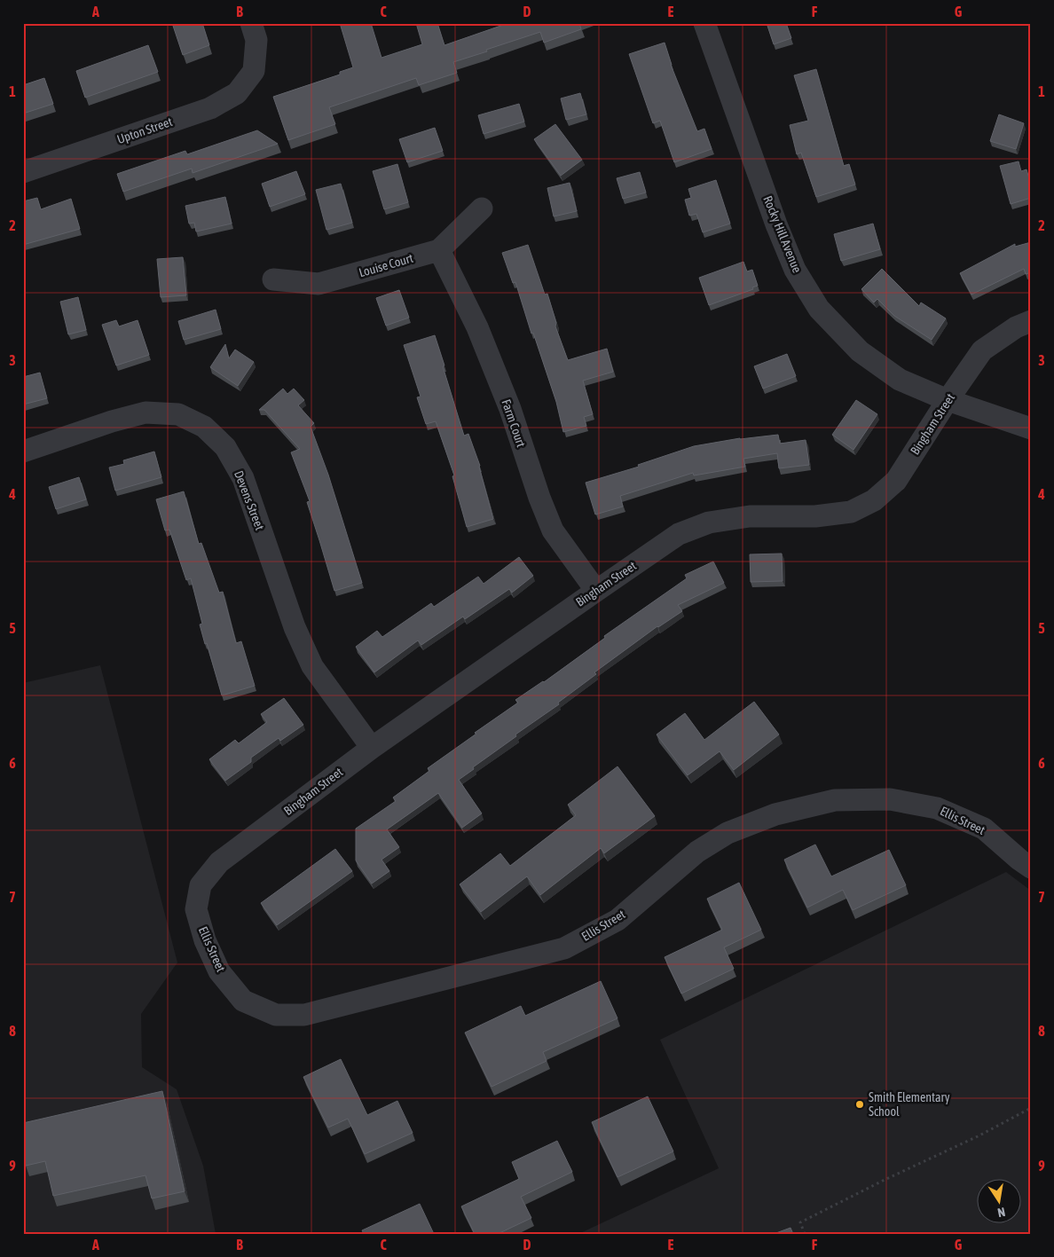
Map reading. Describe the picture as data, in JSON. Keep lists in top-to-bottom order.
{
  "streets": {
    "street": [
      "Upton Street",
      "Rocky Hill Avenue",
      "Louise Court",
      "Farm Court",
      "Bingham Street",
      "Devens Street",
      "Ellis Street"
    ]
  },
  "crossings": [
    ["Rocky Hill Avenue", "Bingham Street"],
    ["Louise Court", "Farm Court"],
    ["Farm Court", "Bingham Street"],
    ["Bingham Street", "Devens Street"],
    ["Bingham Street", "Ellis Street"]
  ],
  "places": ["Smith Elementary School"],
  "north": "bottom",
  "grid": {
    "columns": [
      "A",
      "B",
      "C",
      "D",
      "E",
      "F",
      "G"
    ],
    "rows": [
      "1",
      "2",
      "3",
      "4",
      "5",
      "6",
      "7",
      "8",
      "9"
    ]
  }
}
